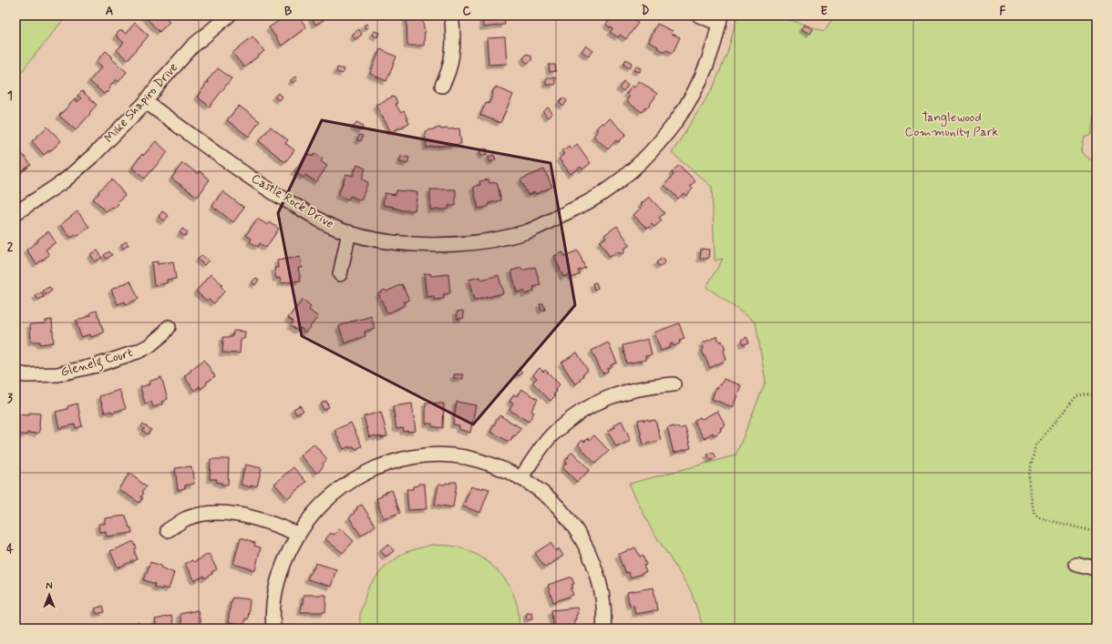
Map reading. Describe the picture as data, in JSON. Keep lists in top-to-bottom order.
{
  "streets": {
    "street": ["Mike Shapiro Drive", "Castle Rock Drive", "Glenelg Court"]
  },
  "crossings": [
    ["Mike Shapiro Drive", "Castle Rock Drive"]
  ],
  "parks": ["Tanglewood Community Park"],
  "north": "top",
  "grid": {
    "columns": [
      "A",
      "B",
      "C",
      "D",
      "E",
      "F"
    ],
    "rows": [
      "1",
      "2",
      "3",
      "4"
    ]
  }
}
